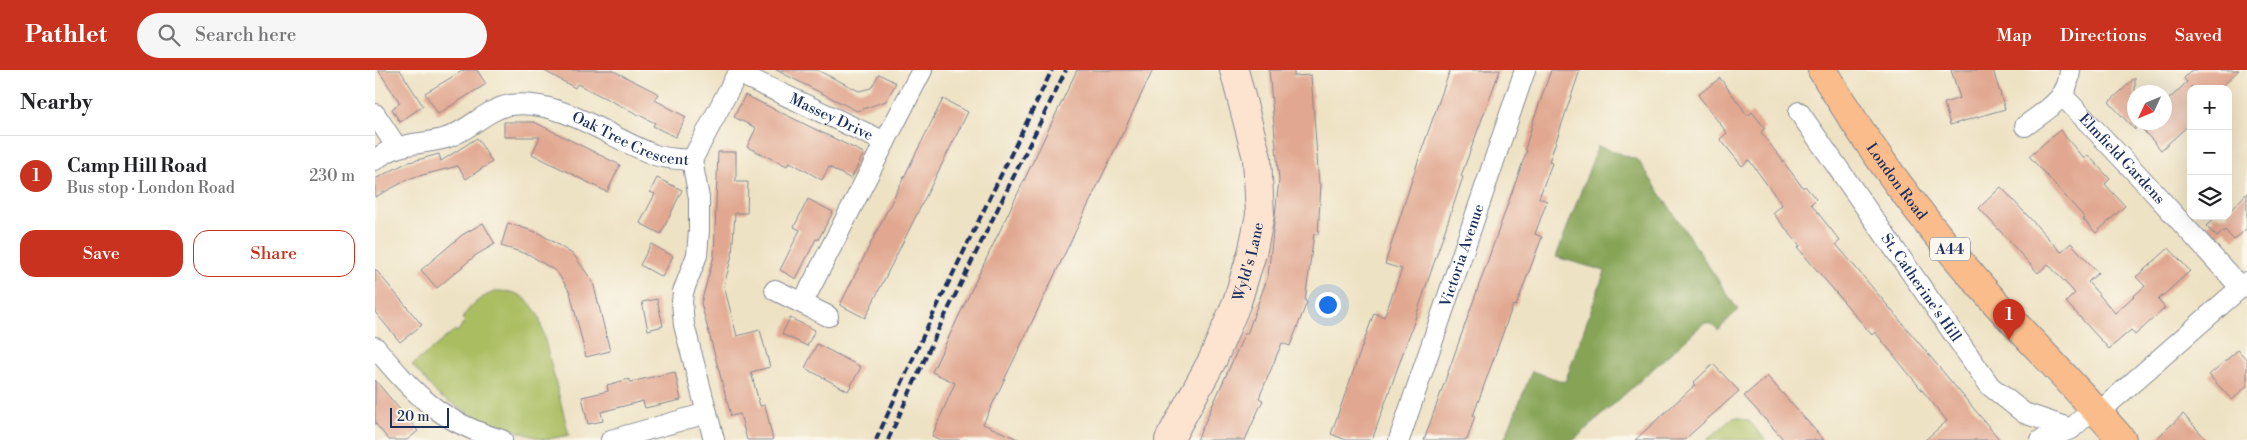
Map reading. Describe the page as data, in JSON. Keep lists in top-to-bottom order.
{
  "streets": {
    "main road": ["London Road", "A44", "Wyld's Lane"],
    "street": [
      "Massey Drive",
      "Oak Tree Crescent",
      "Elmfield Gardens",
      "Victoria Avenue",
      "St. Catherine's Hill"
    ]
  },
  "crossings": [
    ["Massey Drive", "Oak Tree Crescent"]
  ],
  "scale_bar": "20 m",
  "north": "bottom left",
  "page": {
    "header": "Pathlet",
    "search": "Search here",
    "nav": ["Map", "Directions", "Saved"],
    "heading": "Nearby",
    "map_buttons": ["+", "−"],
    "list": [
      {
        "mark": "1",
        "name": "Camp Hill Road",
        "note": "Bus stop · London Road",
        "value": "230 m"
      }
    ],
    "buttons": ["Save", "Share"],
    "pins": "1",
    "scale": "20 m"
  }
}
